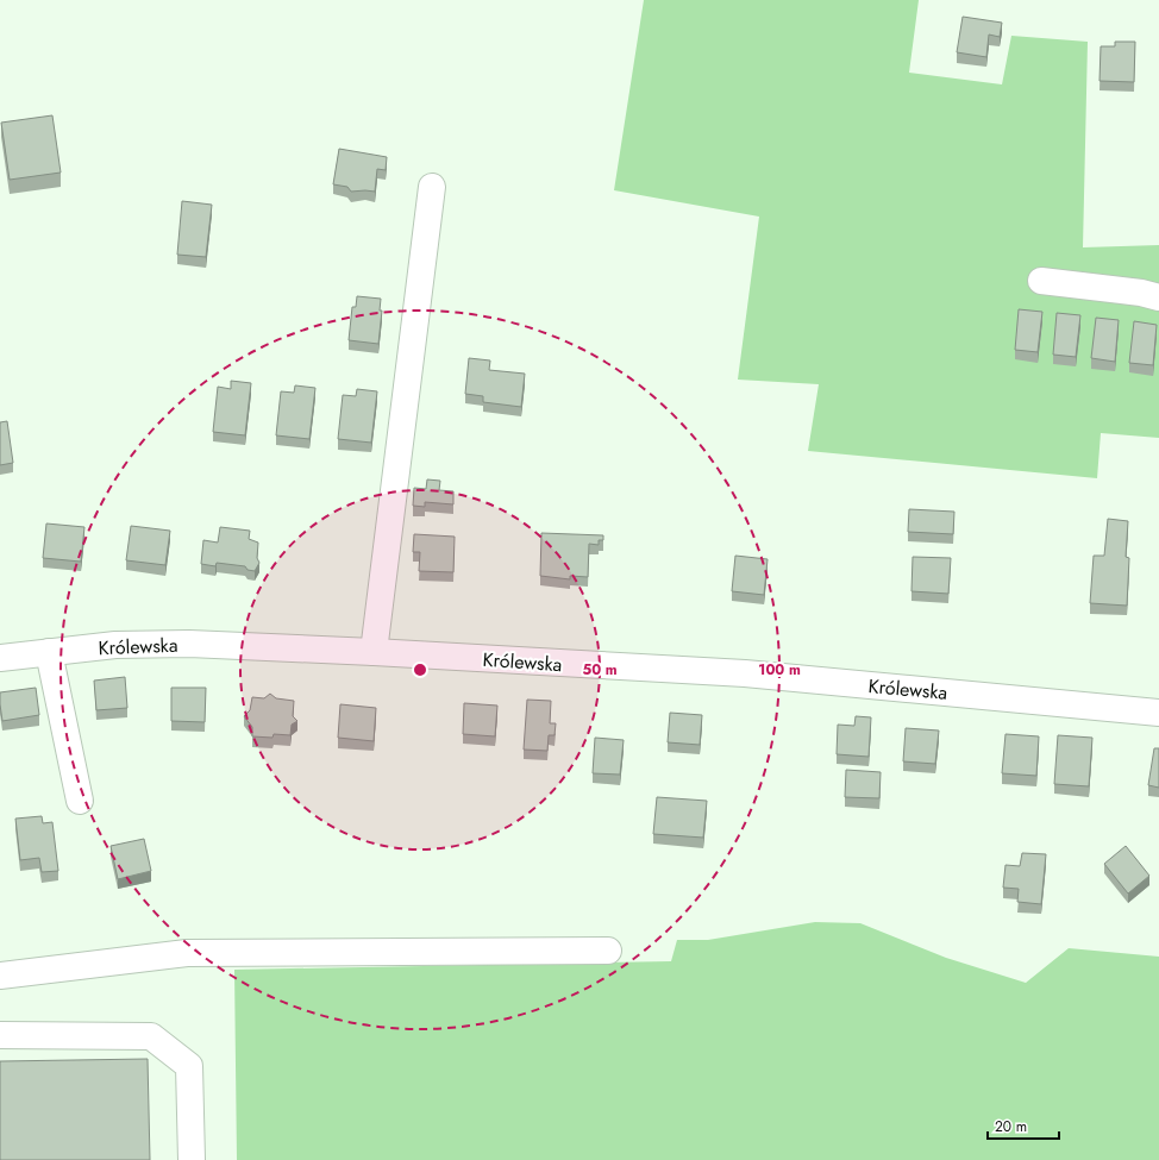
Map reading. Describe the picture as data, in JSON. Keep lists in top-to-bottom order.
{
  "streets": {
    "street": ["Królewska"]
  },
  "scale_bar": "20 m",
  "rings": ["50 m", "100 m"]
}
